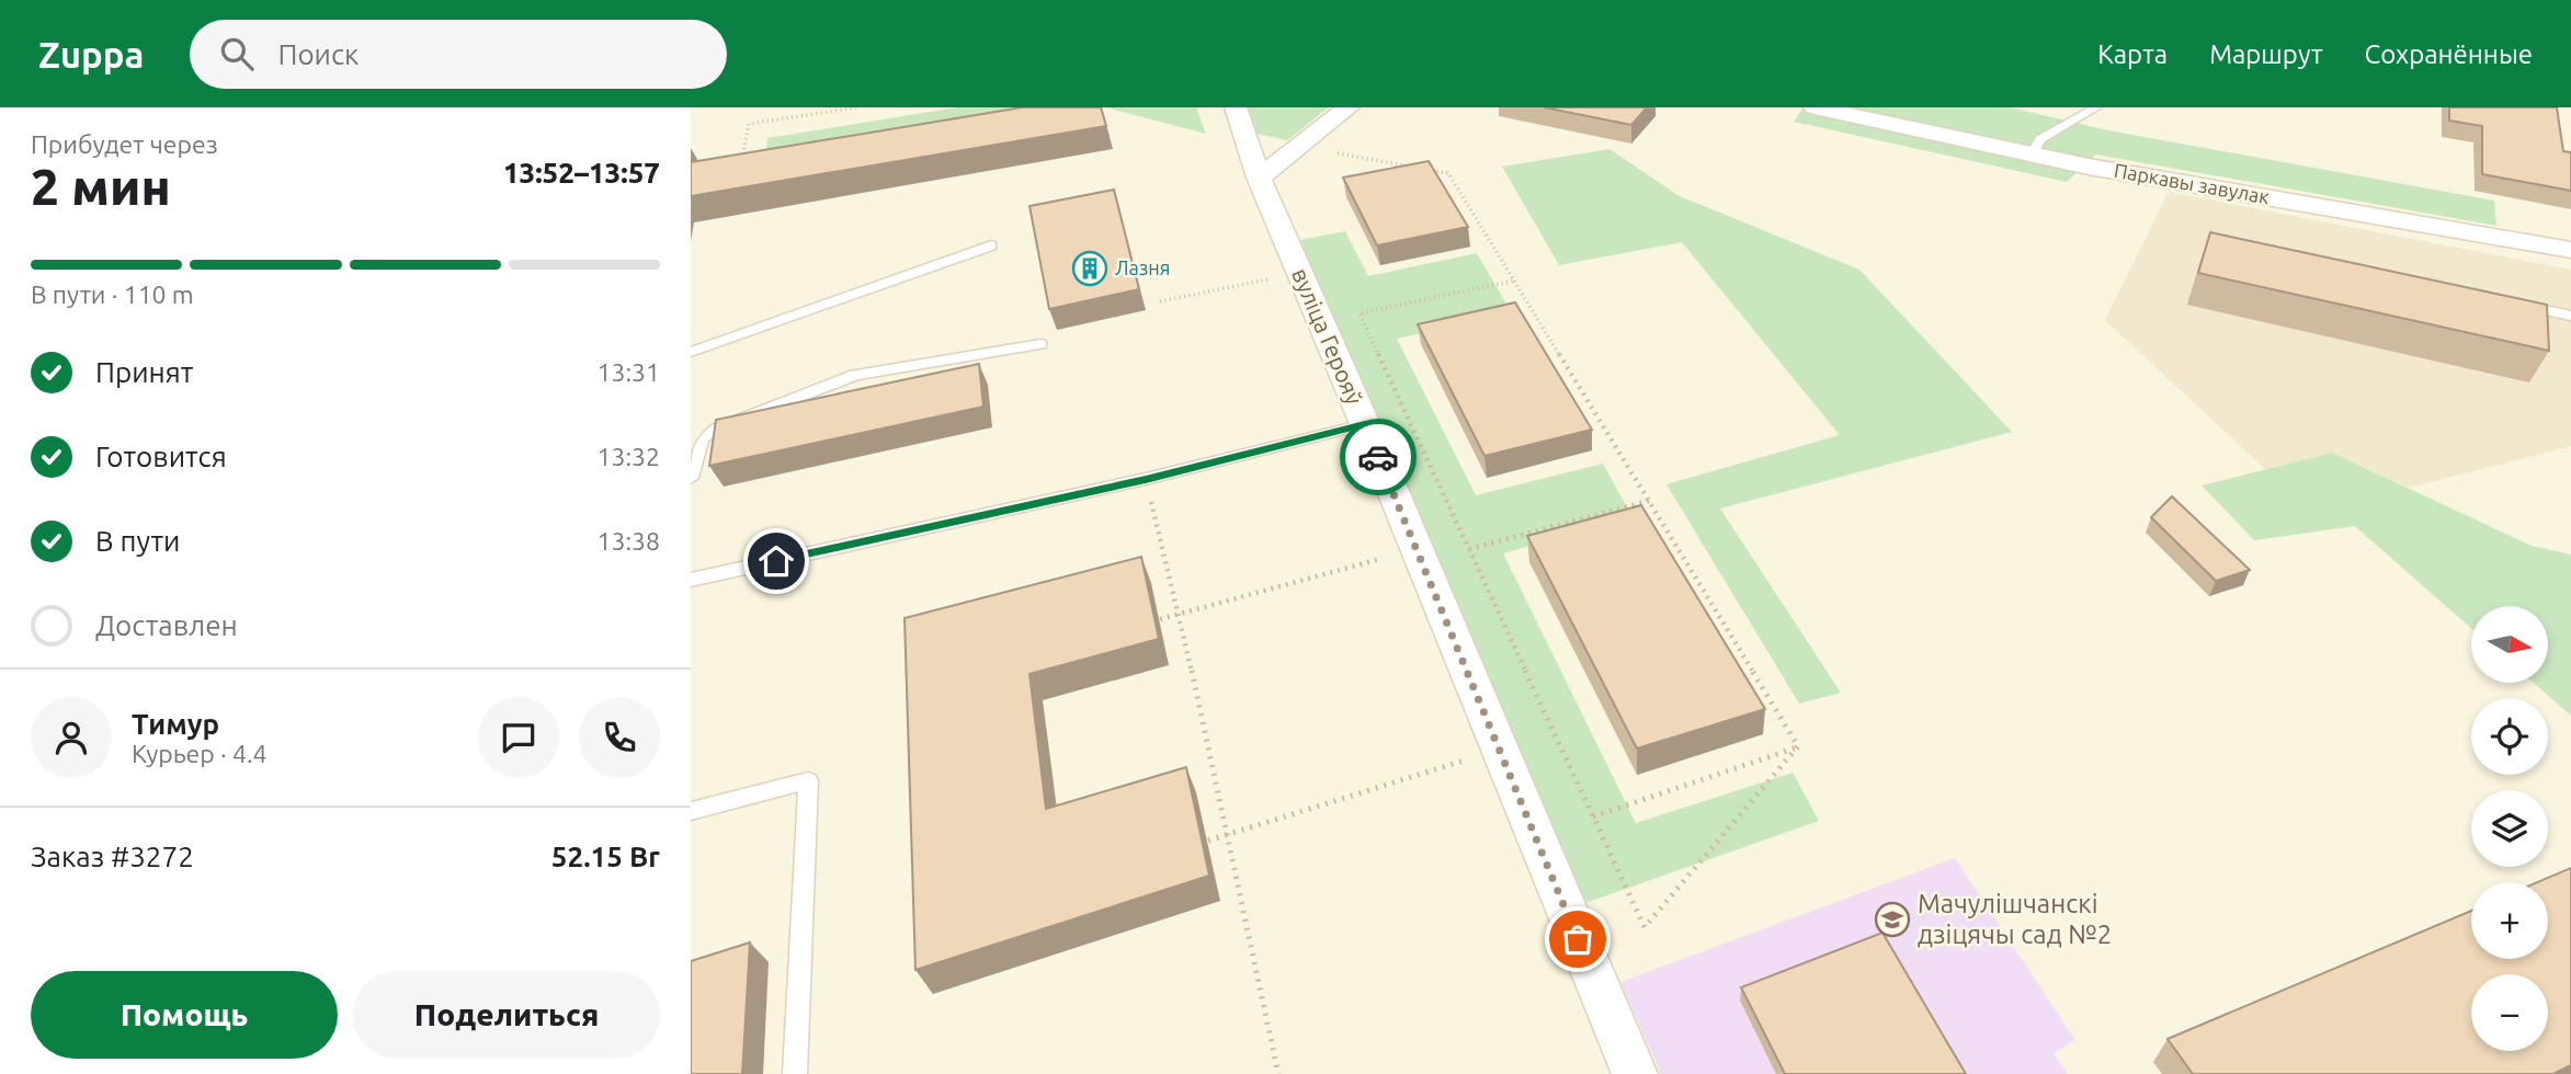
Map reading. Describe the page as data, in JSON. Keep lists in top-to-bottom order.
{
  "streets": {
    "street": ["Паркавы завулак", "вуліца Герояў"]
  },
  "places": {
    "building": ["Лазня"],
    "school or university": ["Мачулішчанскі дзіцячы сад №2"]
  },
  "north": "right",
  "page": {
    "header": "Zuppa",
    "search": "Поиск",
    "nav": ["Карта", "Маршрут", "Сохранённые"],
    "heading": ["2 мин", "Прибудет через", "13:52–13:57"],
    "panel": [
      "Тимур",
      "Курьер · 4.4",
      "Заказ #3272",
      "52.15 Br"
    ],
    "bar": "В пути · 110 m",
    "list": [
      ["Принят", "13:31"],
      ["Готовится", "13:32"],
      ["В пути", "13:38"],
      "Доставлен"
    ],
    "map_buttons": ["+", "−"],
    "buttons": ["Помощь", "Поделиться"]
  }
}
